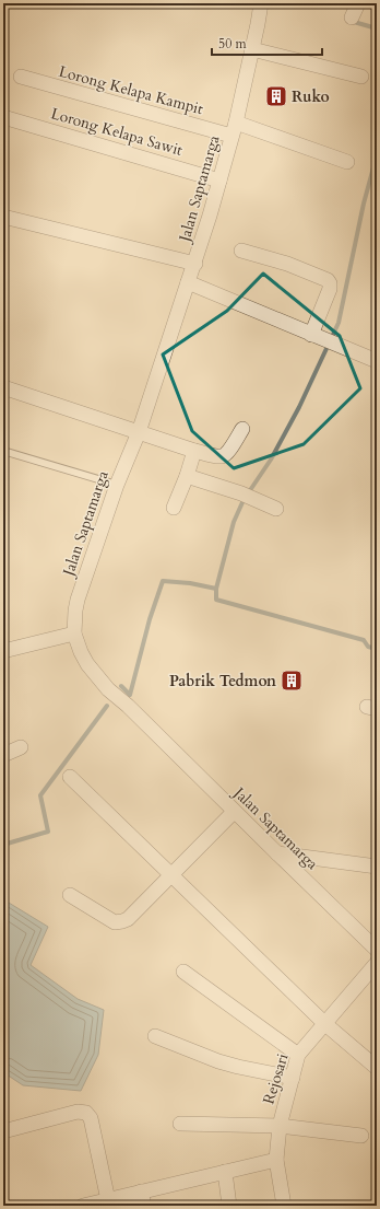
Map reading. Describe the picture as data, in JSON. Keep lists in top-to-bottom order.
{
  "streets": {
    "street": [
      "Lorong Kelapa Kampit",
      "Lorong Kelapa Sawit",
      "Jalan Saptamarga",
      "Rejosari"
    ]
  },
  "crossings": [
    ["Lorong Kelapa Kampit", "Jalan Saptamarga"],
    ["Lorong Kelapa Sawit", "Jalan Saptamarga"]
  ],
  "places": {
    "building": ["Ruko", "Pabrik Tedmon"]
  },
  "scale_bar": "50 m"
}
